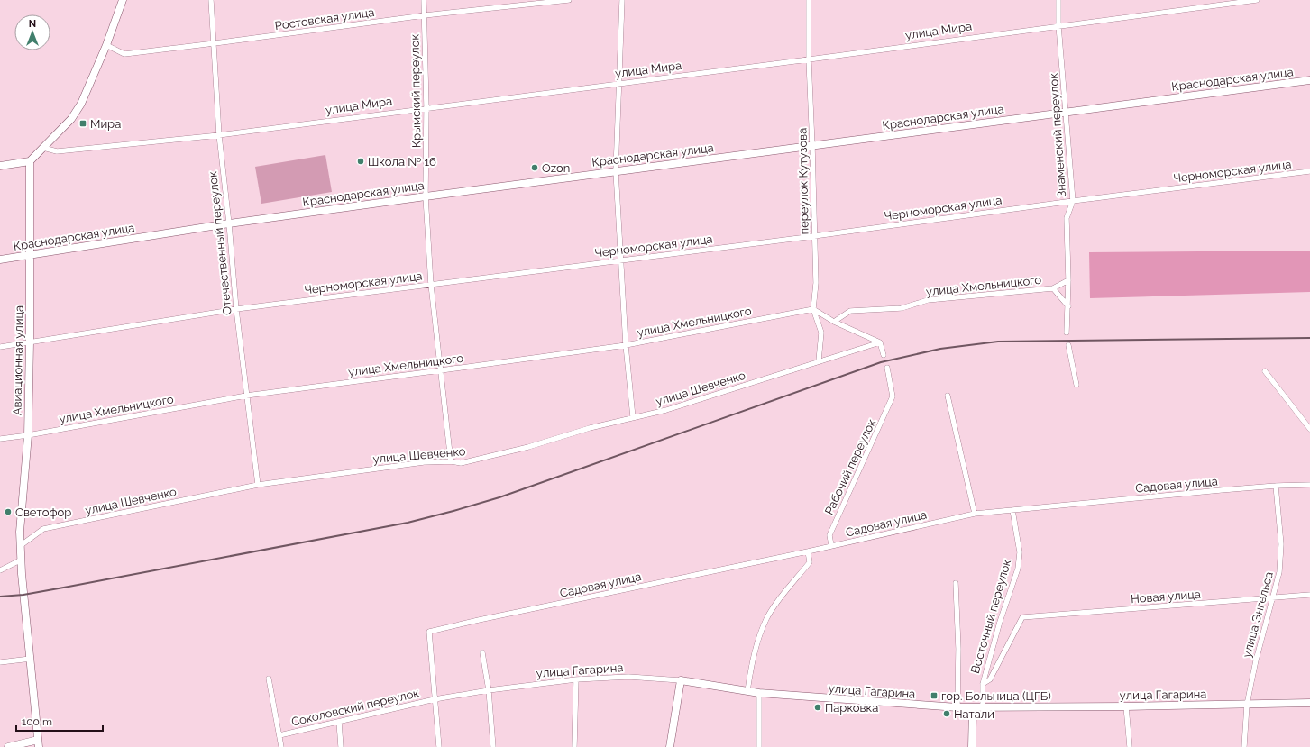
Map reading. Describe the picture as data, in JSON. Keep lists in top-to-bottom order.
{
  "streets": {
    "street": [
      "Ростовская улица",
      "улица Мира",
      "Краснодарская улица",
      "Крымский переулок",
      "Знаменский переулок",
      "Черноморская улица",
      "переулок Кутузова",
      "Отечественный переулок",
      "улица Хмельницкого",
      "Авиационная улица",
      "улица Шевченко",
      "Рабочий переулок",
      "Садовая улица",
      "Новая улица",
      "улица Энгельса",
      "Восточный переулок",
      "улица Гагарина",
      "Соколовский переулок"
    ]
  },
  "crossings": [
    ["Ростовская улица", "Крымский переулок"],
    ["Ростовская улица", "Отечественный переулок"],
    ["улица Мира", "Крымский переулок"],
    ["улица Мира", "Знаменский переулок"],
    ["улица Мира", "переулок Кутузова"],
    ["улица Мира", "Отечественный переулок"],
    ["Краснодарская улица", "Крымский переулок"],
    ["Краснодарская улица", "Знаменский переулок"],
    ["Краснодарская улица", "переулок Кутузова"],
    ["Краснодарская улица", "Отечественный переулок"],
    ["Краснодарская улица", "Авиационная улица"],
    ["Крымский переулок", "Черноморская улица"],
    ["Крымский переулок", "улица Хмельницкого"],
    ["Крымский переулок", "улица Шевченко"],
    ["Знаменский переулок", "Черноморская улица"],
    ["Знаменский переулок", "улица Хмельницкого"],
    ["Черноморская улица", "переулок Кутузова"],
    ["Черноморская улица", "Отечественный переулок"],
    ["Черноморская улица", "Авиационная улица"],
    ["переулок Кутузова", "улица Хмельницкого"],
    ["переулок Кутузова", "улица Шевченко"],
    ["Отечественный переулок", "улица Хмельницкого"],
    ["Отечественный переулок", "улица Шевченко"],
    ["улица Хмельницкого", "Авиационная улица"],
    ["Авиационная улица", "улица Шевченко"],
    ["Рабочий переулок", "Садовая улица"],
    ["Садовая улица", "улица Энгельса"],
    ["Садовая улица", "Восточный переулок"],
    ["Садовая улица", "улица Гагарина"],
    ["Садовая улица", "Соколовский переулок"],
    ["Новая улица", "улица Энгельса"],
    ["Новая улица", "Восточный переулок"],
    ["улица Энгельса", "улица Гагарина"],
    ["Восточный переулок", "улица Гагарина"],
    ["улица Гагарина", "Соколовский переулок"]
  ],
  "places": {
    "transit": ["Мира", "гор. Больница (ЦГБ)"],
    "other": [
      "Школа № 16",
      "Ozon",
      "Светофор",
      "Парковка",
      "Натали"
    ]
  },
  "scale_bar": "100 m",
  "north": "top"
}
